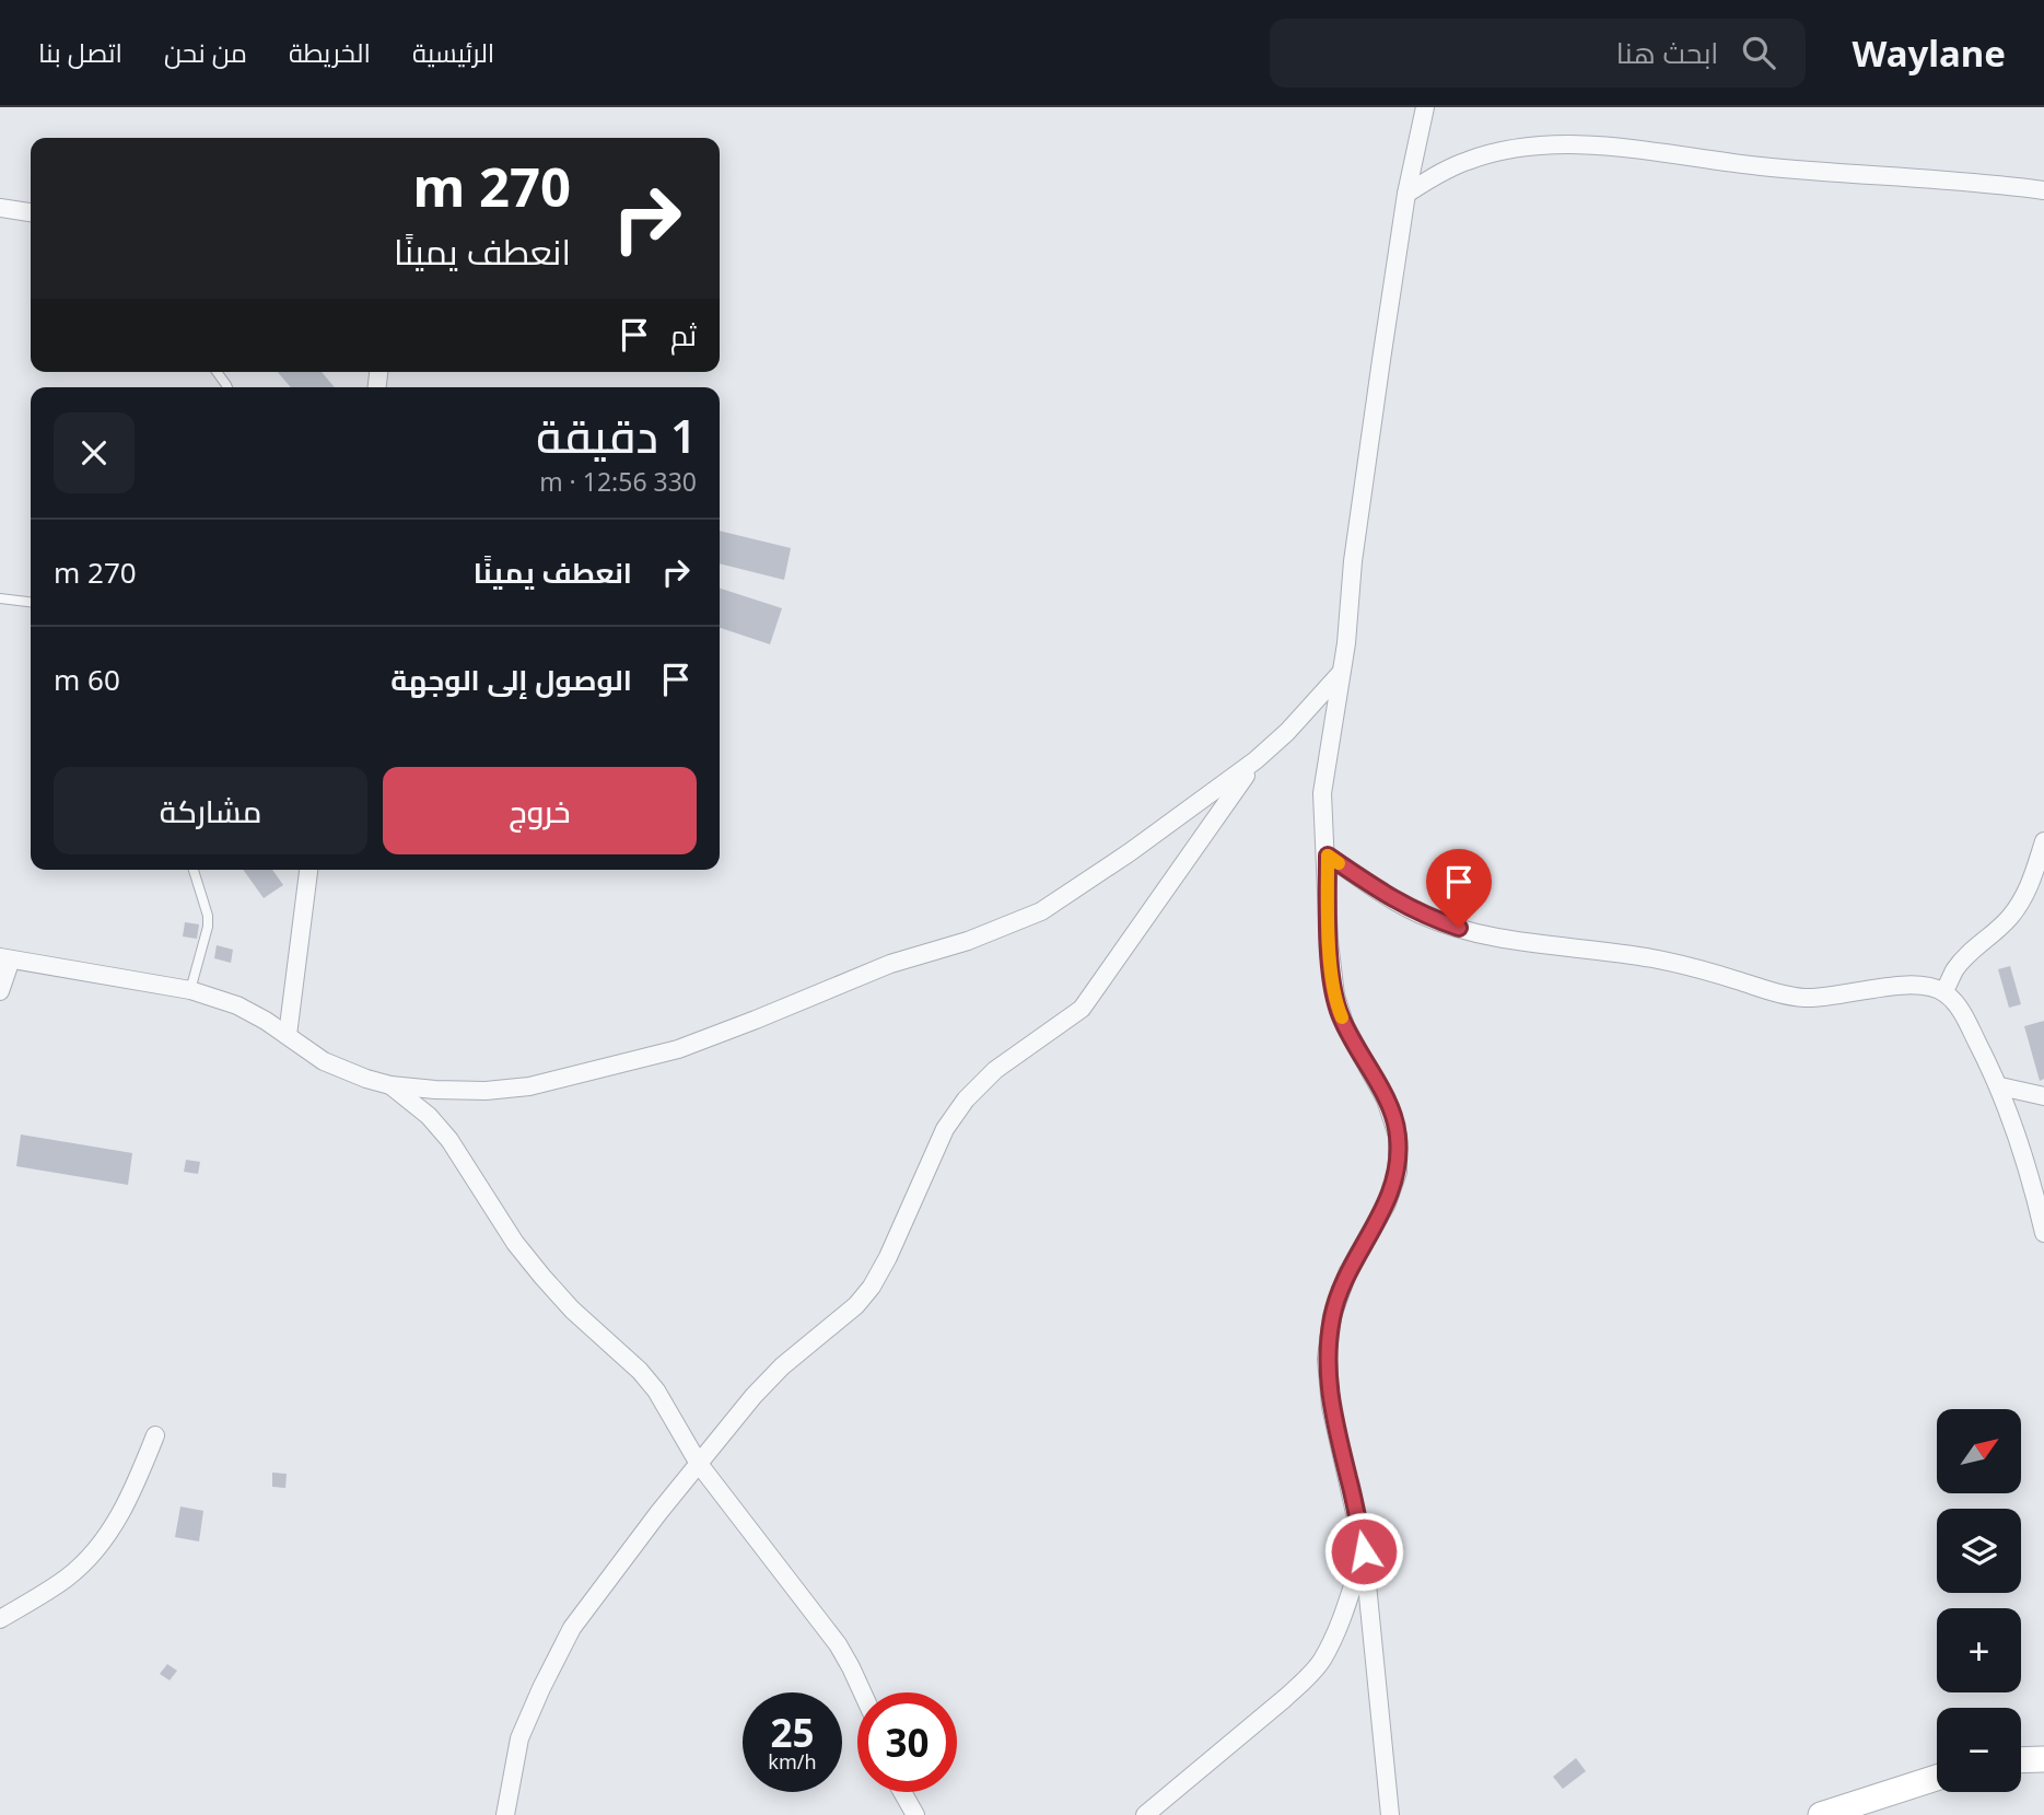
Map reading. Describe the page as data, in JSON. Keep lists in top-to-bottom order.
{
  "north": "top right",
  "page": {
    "header": "Waylane",
    "search": "ابحث هنا",
    "nav": [
      "الرئيسية",
      "الخريطة",
      "من نحن",
      "اتصل بنا"
    ],
    "turn": ["270 m", "انعطف يمينًا"],
    "then": "ثم",
    "heading": ["1 دقيقة", "330 m · 12:56"],
    "list": [
      {
        "name": "انعطف يمينًا",
        "value": "270 m"
      },
      {
        "name": "الوصول إلى الوجهة",
        "value": "60 m"
      }
    ],
    "buttons": ["خروج", "مشاركة"],
    "map_buttons": ["+", "−"],
    "speed": "25 km/h",
    "limit": "30"
  }
}
